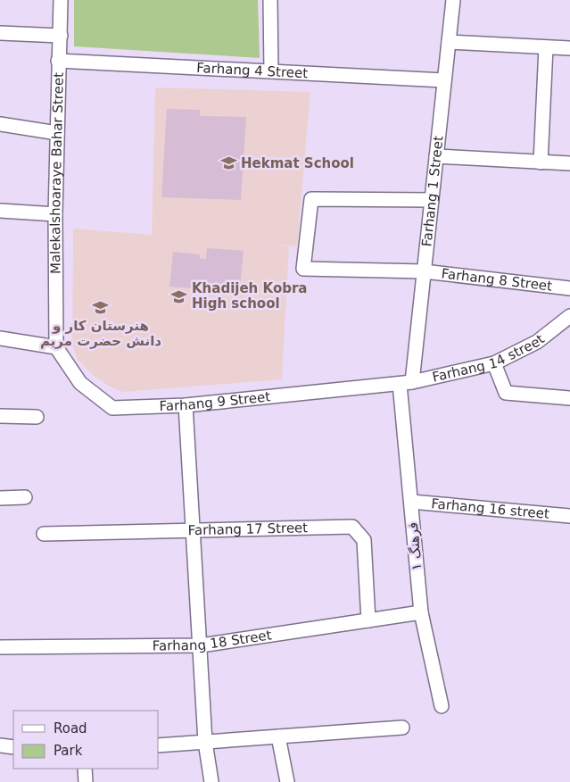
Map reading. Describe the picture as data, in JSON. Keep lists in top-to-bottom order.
{
  "streets": {
    "street": [
      "Farhang 4 Street",
      "Malekalshoaraye Bahar Street",
      "Farhang 1 Street",
      "Farhang 8 Street",
      "Farhang 14 street",
      "Farhang 9 Street",
      "Farhang 16 street",
      "Farhang 17 Street",
      "فرهنگ ۱",
      "Farhang 18 Street"
    ]
  },
  "crossings": [
    ["Farhang 4 Street", "Malekalshoaraye Bahar Street"],
    ["Farhang 4 Street", "Farhang 1 Street"],
    ["Malekalshoaraye Bahar Street", "Farhang 9 Street"],
    ["Farhang 1 Street", "Farhang 8 Street"],
    ["Farhang 1 Street", "Farhang 14 street"],
    ["Farhang 1 Street", "Farhang 9 Street"],
    ["Farhang 1 Street", "فرهنگ ۱"],
    ["Farhang 14 street", "Farhang 9 Street"],
    ["Farhang 14 street", "فرهنگ ۱"],
    ["Farhang 9 Street", "فرهنگ ۱"],
    ["Farhang 16 street", "فرهنگ ۱"],
    ["Farhang 17 Street", "Farhang 18 Street"],
    ["فرهنگ ۱", "Farhang 18 Street"]
  ],
  "places": {
    "school or university": ["Hekmat School", "Khadijeh Kobra High school", "هنرستان کار و دانش حضرت مریم"]
  },
  "legend": ["Road", "Park"]
}
